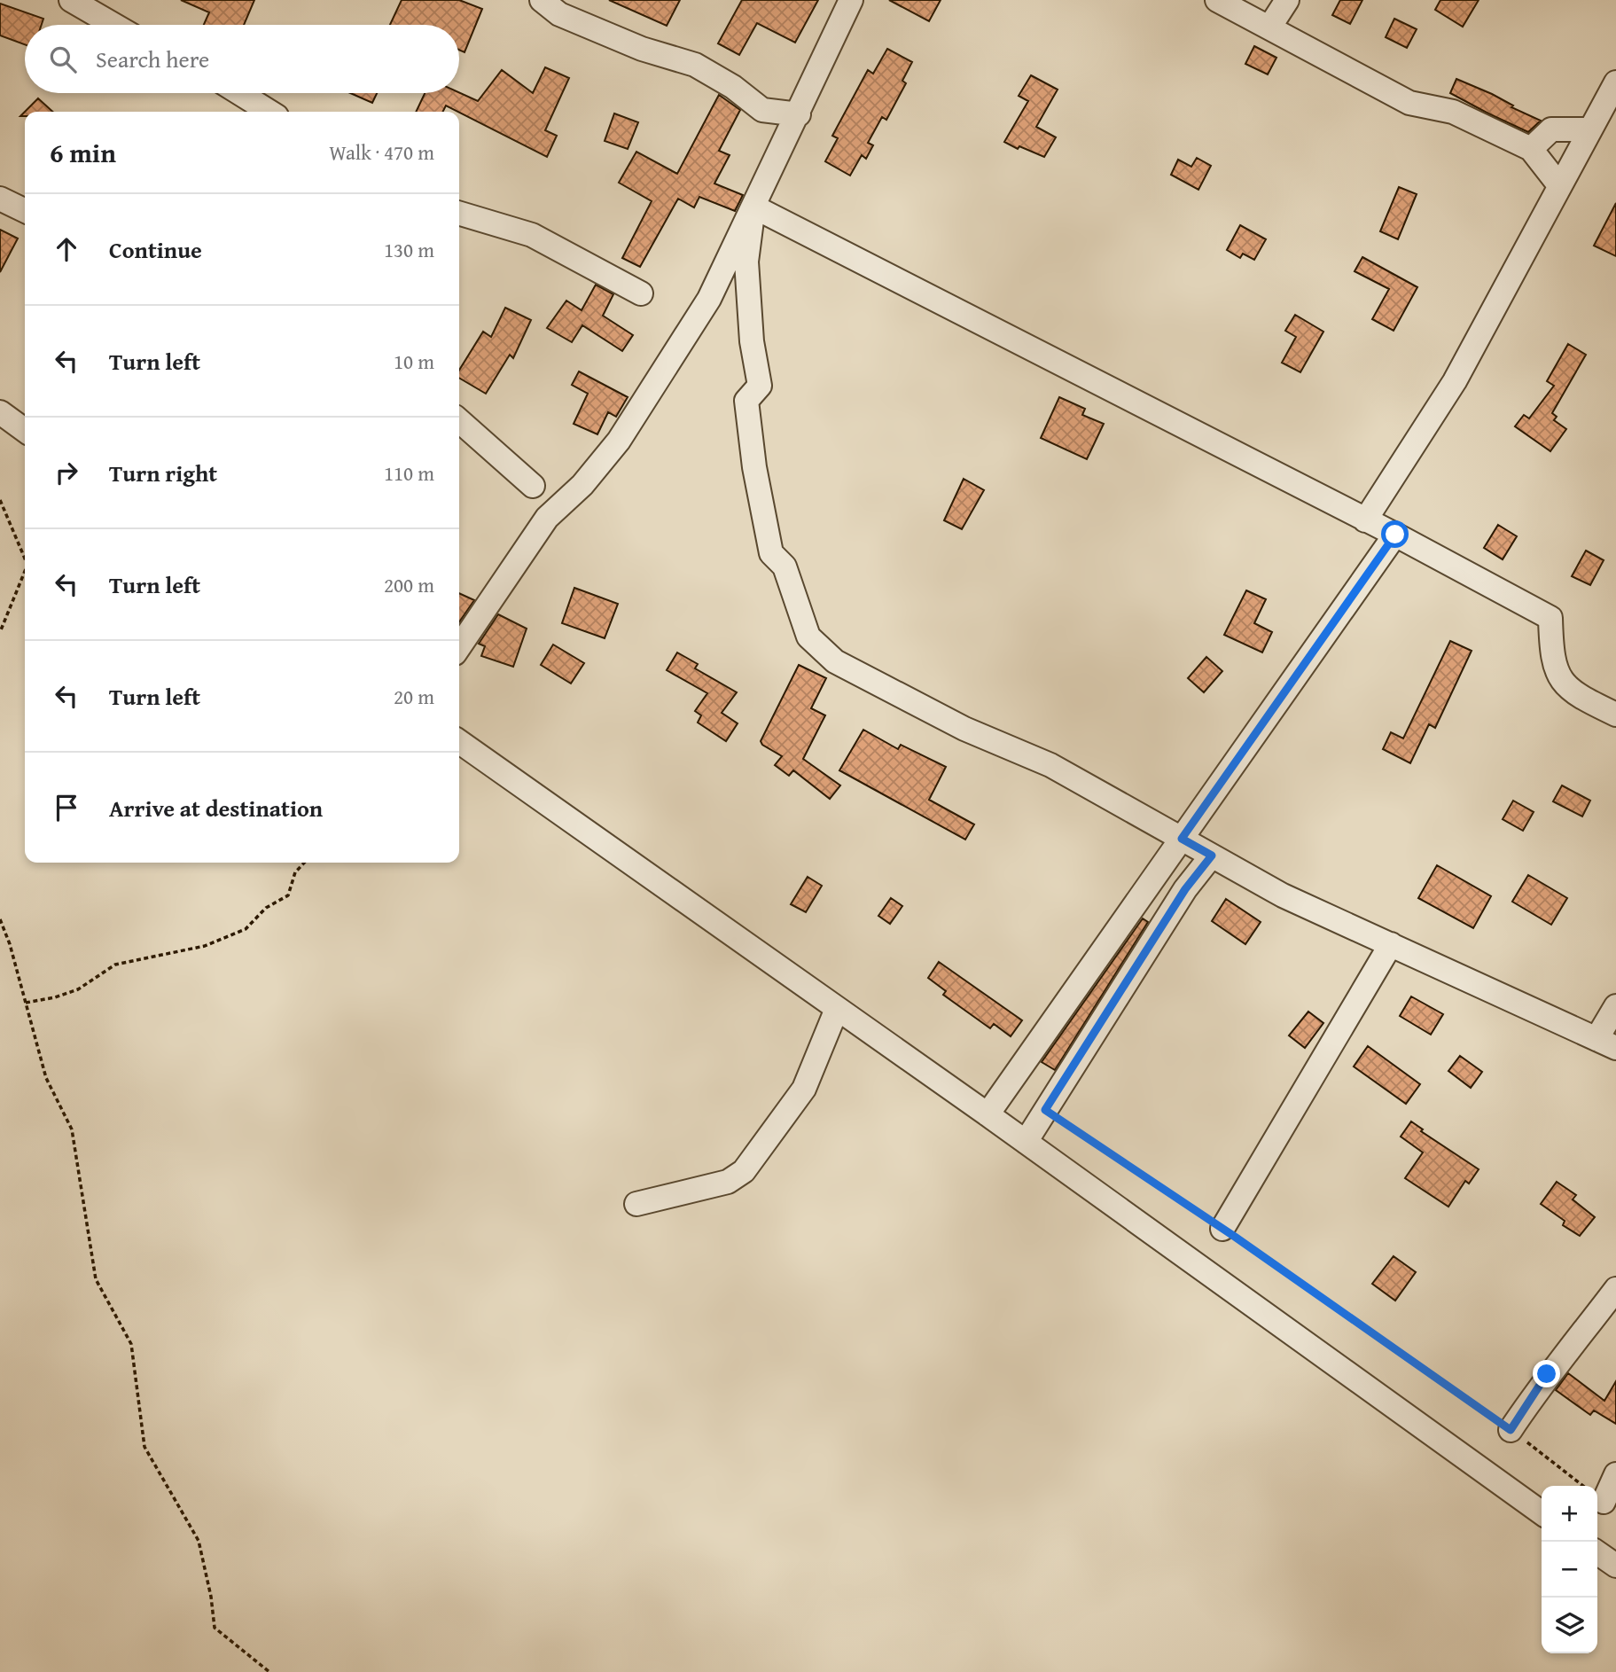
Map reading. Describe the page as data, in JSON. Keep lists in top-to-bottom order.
{
  "page": {
    "search": "Search here",
    "heading": ["6 min", "Walk · 470 m"],
    "list": [
      ["Continue", "130 m"],
      ["Turn left", "10 m"],
      ["Turn right", "110 m"],
      ["Turn left", "200 m"],
      ["Turn left", "20 m"],
      "Arrive at destination"
    ],
    "map_buttons": ["+", "−"]
  }
}
